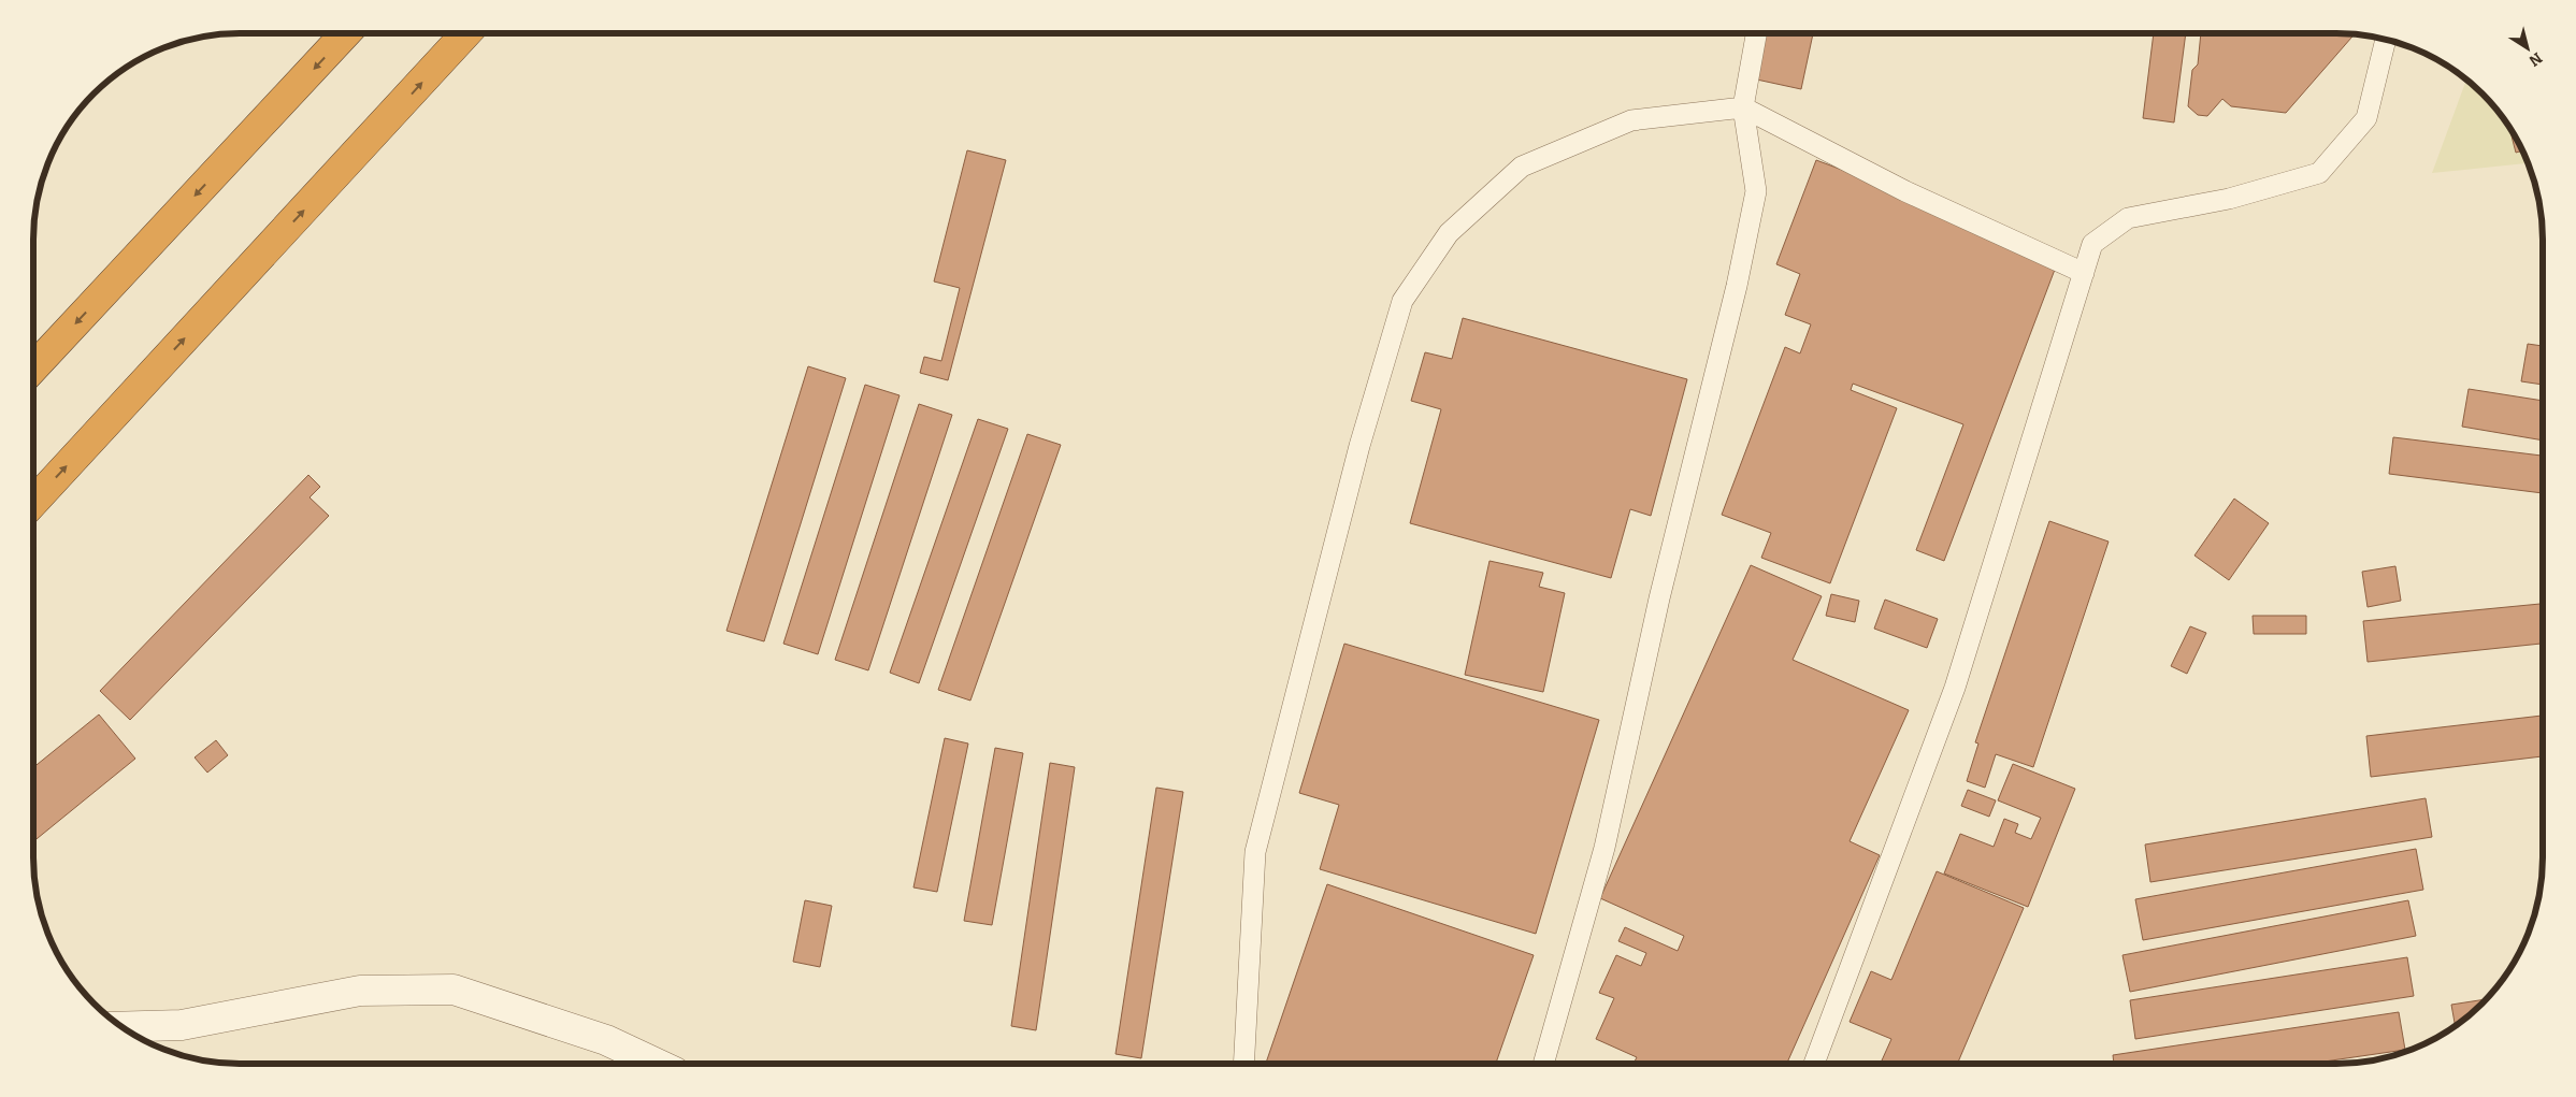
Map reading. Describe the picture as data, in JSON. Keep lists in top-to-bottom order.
{
  "north": "bottom right"
}
